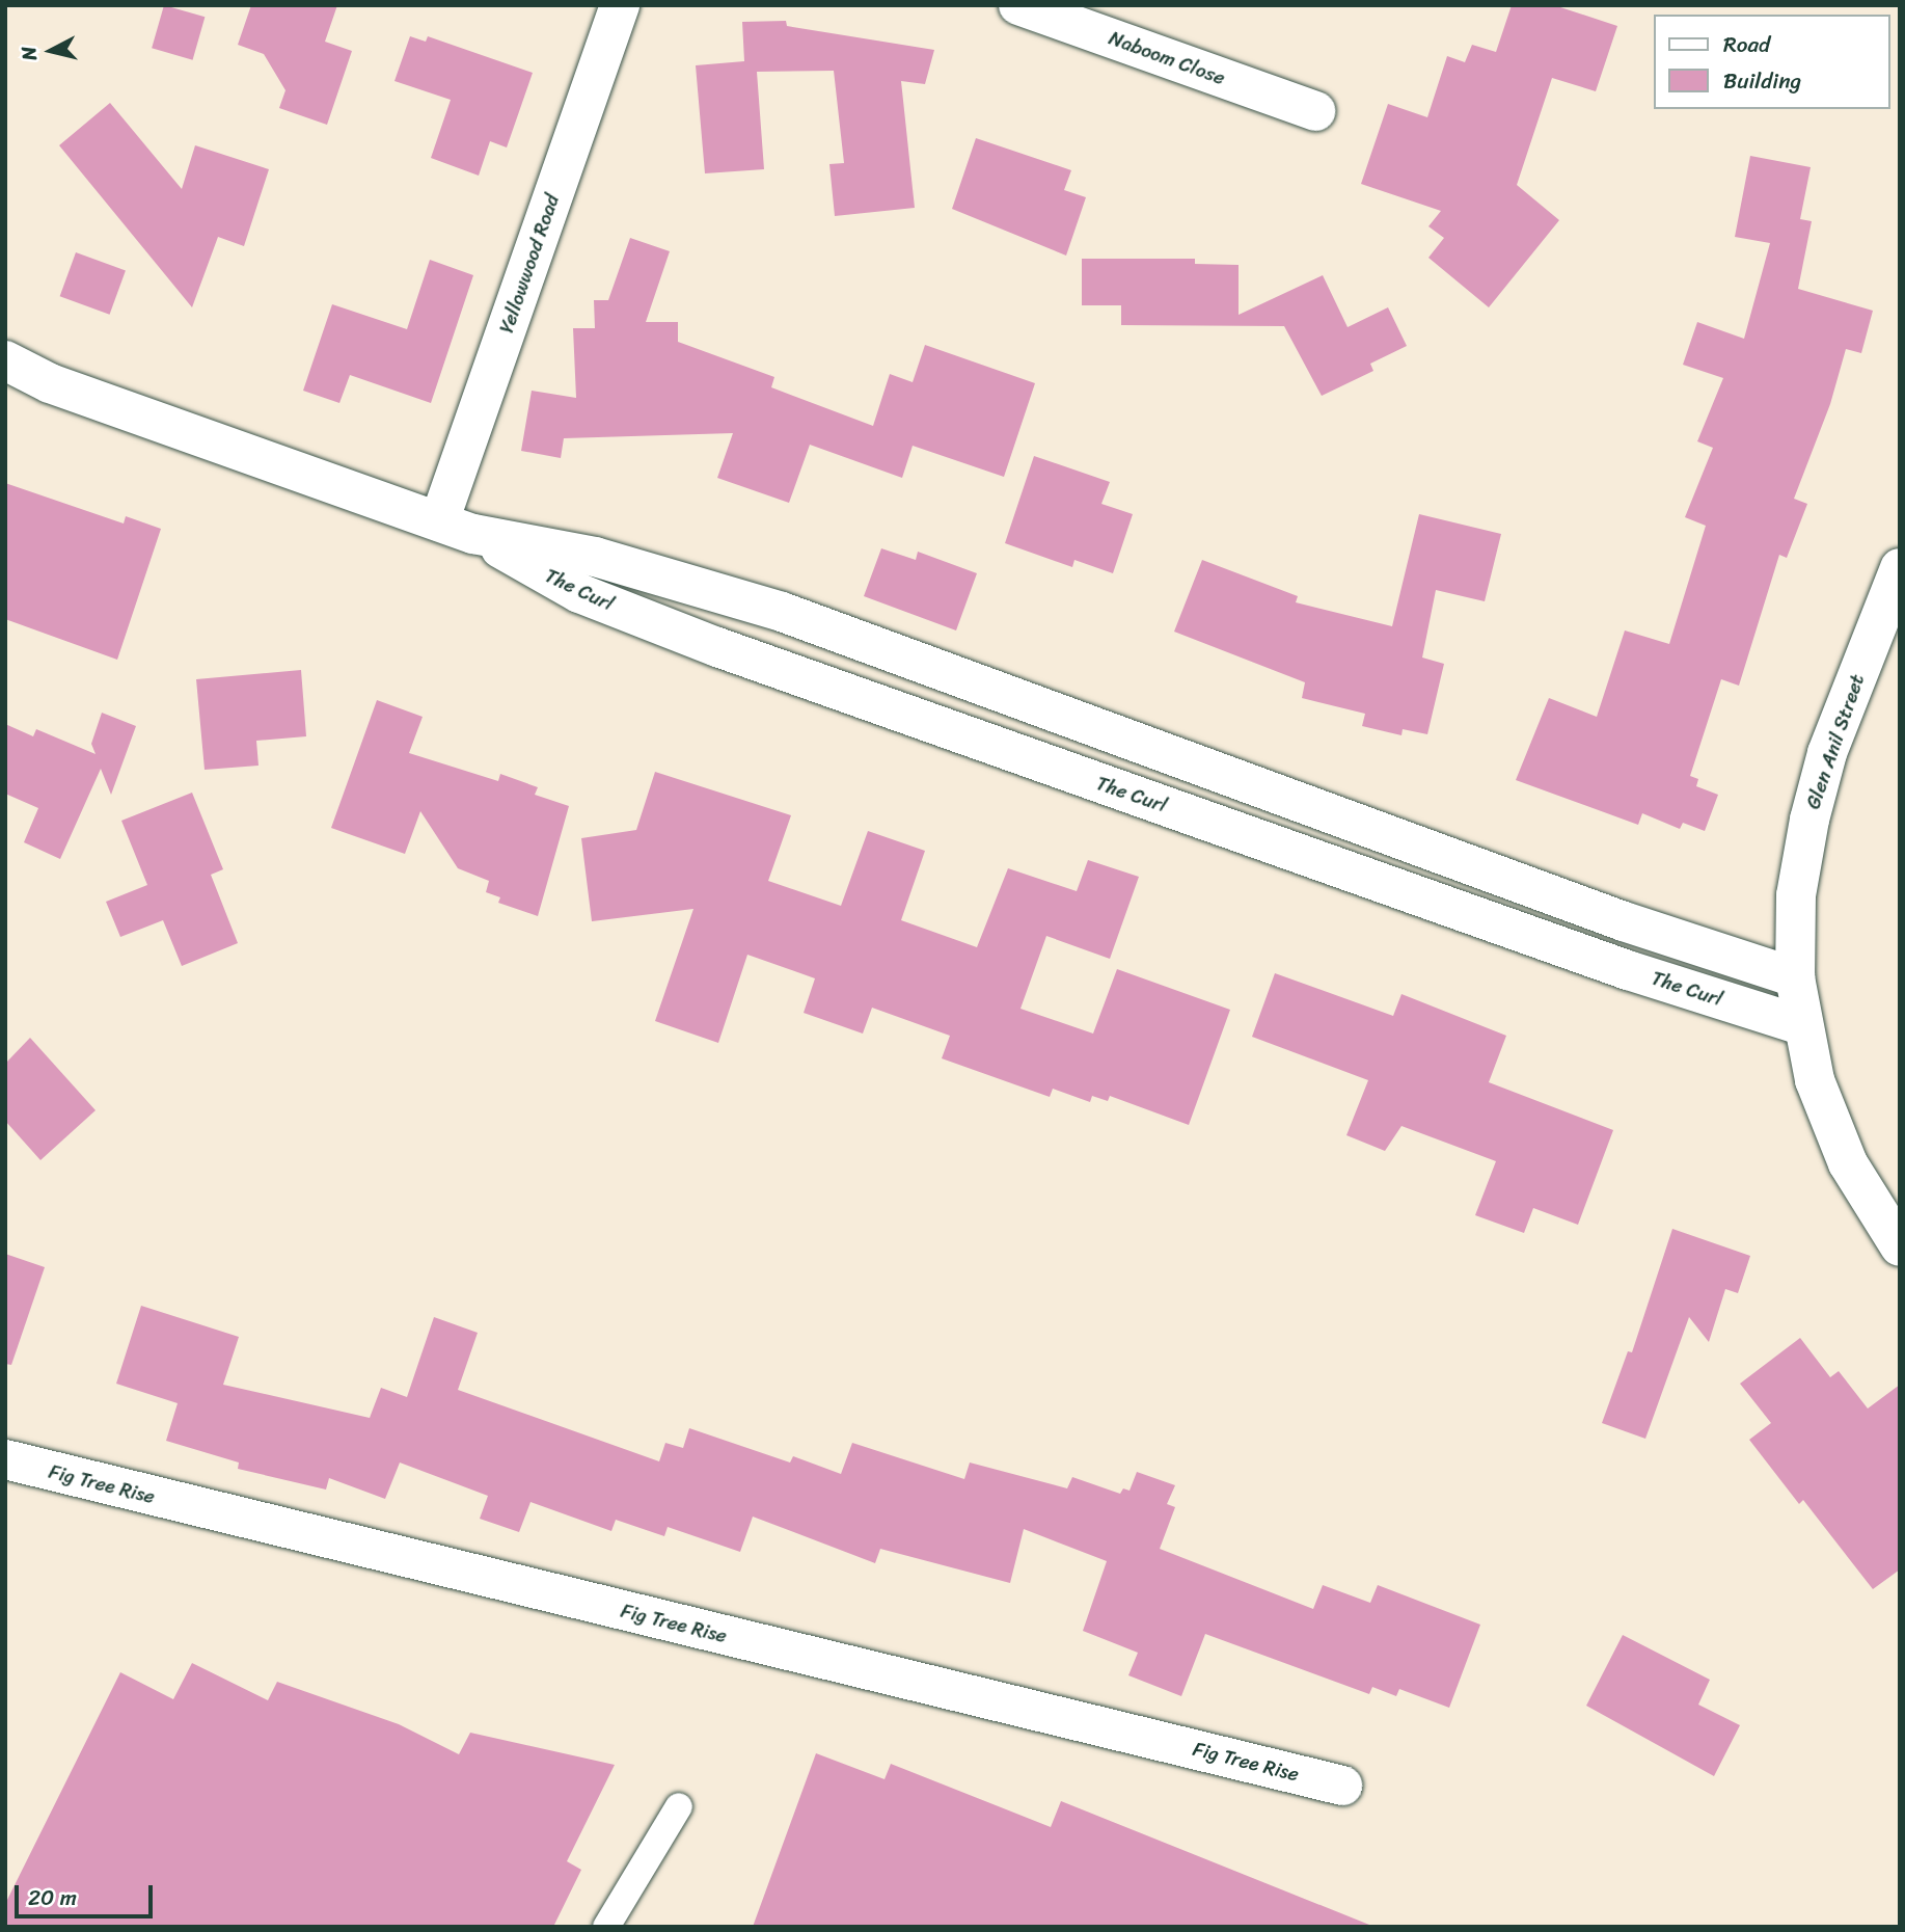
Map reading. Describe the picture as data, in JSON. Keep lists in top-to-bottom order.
{
  "streets": {
    "street": [
      "Naboom Close",
      "Yellowwood Road",
      "The Curl",
      "Glen Anil Street",
      "Fig Tree Rise"
    ]
  },
  "crossings": [
    ["Yellowwood Road", "The Curl"],
    ["The Curl", "Glen Anil Street"]
  ],
  "legend": ["Road", "Building"],
  "scale_bar": "20 m",
  "north": "left"
}
